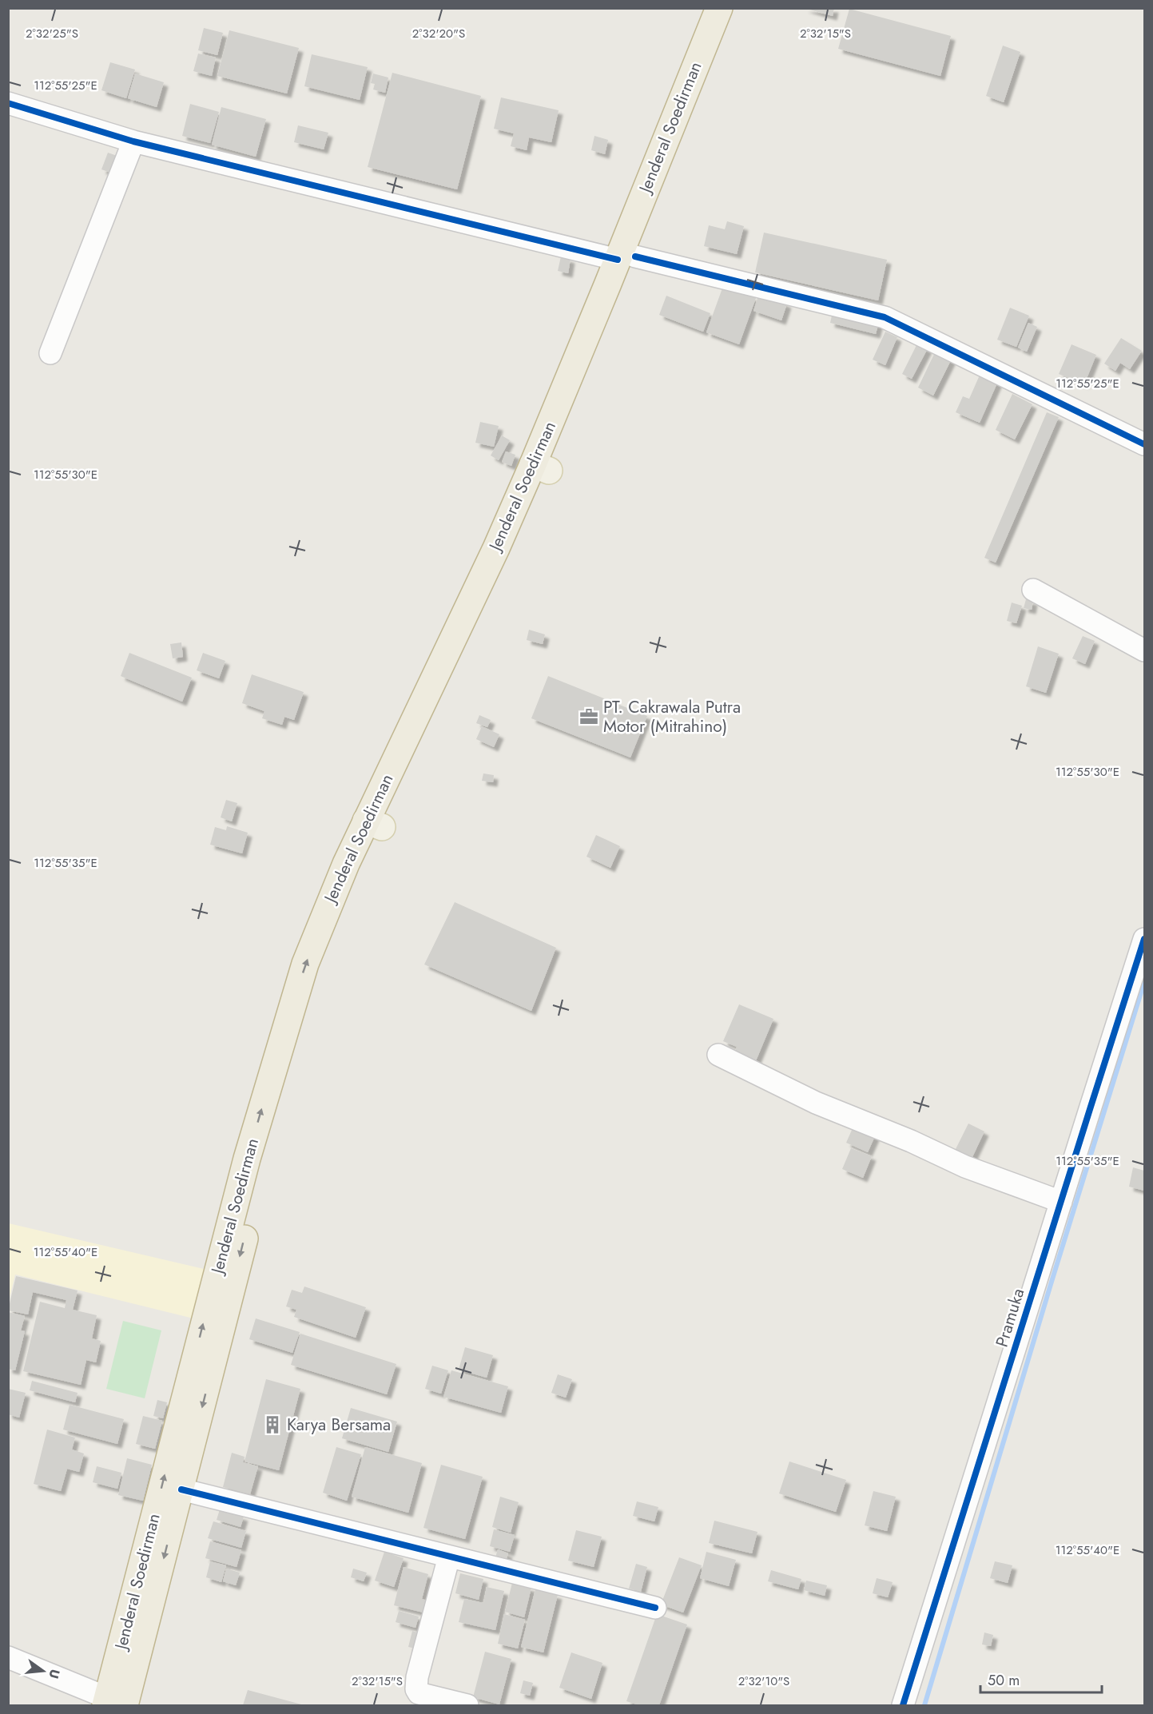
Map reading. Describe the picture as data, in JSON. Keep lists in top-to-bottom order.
{
  "streets": {
    "highway": ["Jenderal Soedirman"],
    "street": ["Pramuka"]
  },
  "places": {
    "office": ["PT. Cakrawala Putra Motor (Mitrahino)"],
    "building": ["Karya Bersama"]
  },
  "scale_bar": "50 m",
  "north": "right",
  "coordinates": [
    "2°32'25\"S",
    "2°32'20\"S",
    "2°32'15\"S",
    "112°55'25\"E",
    "112°55'30\"E",
    "112°55'35\"E",
    "112°55'40\"E",
    "2°32'10\"S"
  ]
}
